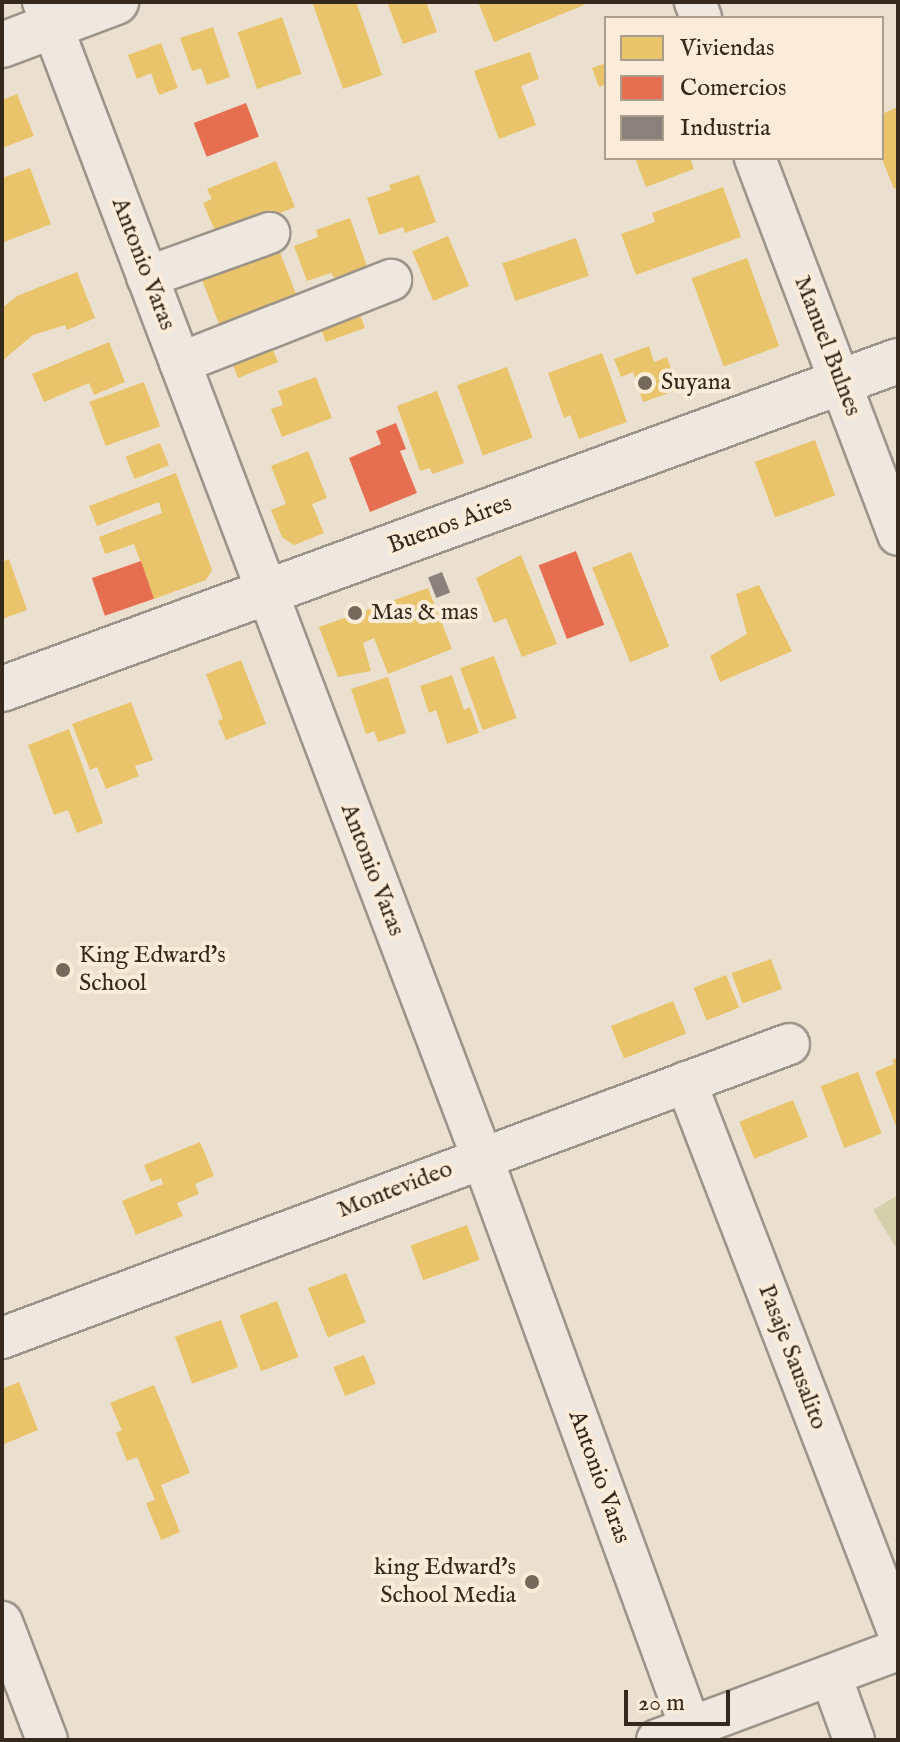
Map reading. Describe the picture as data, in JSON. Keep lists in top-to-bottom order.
{
  "streets": {
    "street": [
      "Antonio Varas",
      "Manuel Bulnes",
      "Buenos Aires",
      "Montevideo",
      "Pasaje Sausalito"
    ]
  },
  "crossings": [
    ["Antonio Varas", "Buenos Aires"],
    ["Antonio Varas", "Montevideo"],
    ["Manuel Bulnes", "Buenos Aires"],
    ["Montevideo", "Pasaje Sausalito"]
  ],
  "places": [
    "Suyana",
    "Mas & mas",
    "King Edward's School",
    "king Edward's School Media"
  ],
  "legend": ["Viviendas", "Comercios", "Industria"],
  "scale_bar": "20 m"
}
